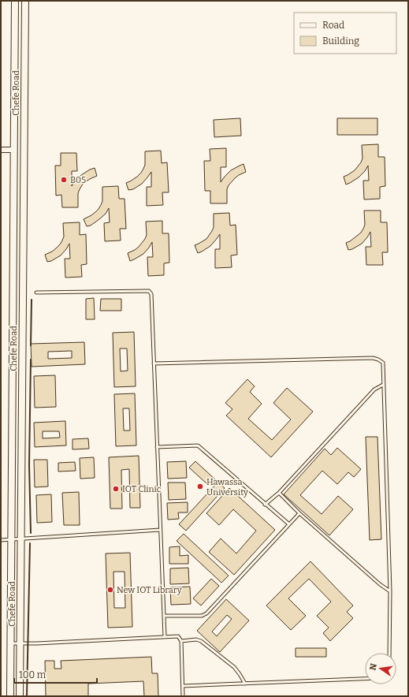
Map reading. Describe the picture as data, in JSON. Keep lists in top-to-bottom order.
{
  "streets": {
    "street": ["Chefe Road"]
  },
  "places": [
    "B05",
    "Hawassa University",
    "IOT Clinic",
    "New IOT Library"
  ],
  "legend": ["Road", "Building"],
  "scale_bar": "100 m",
  "north": "left"
}
